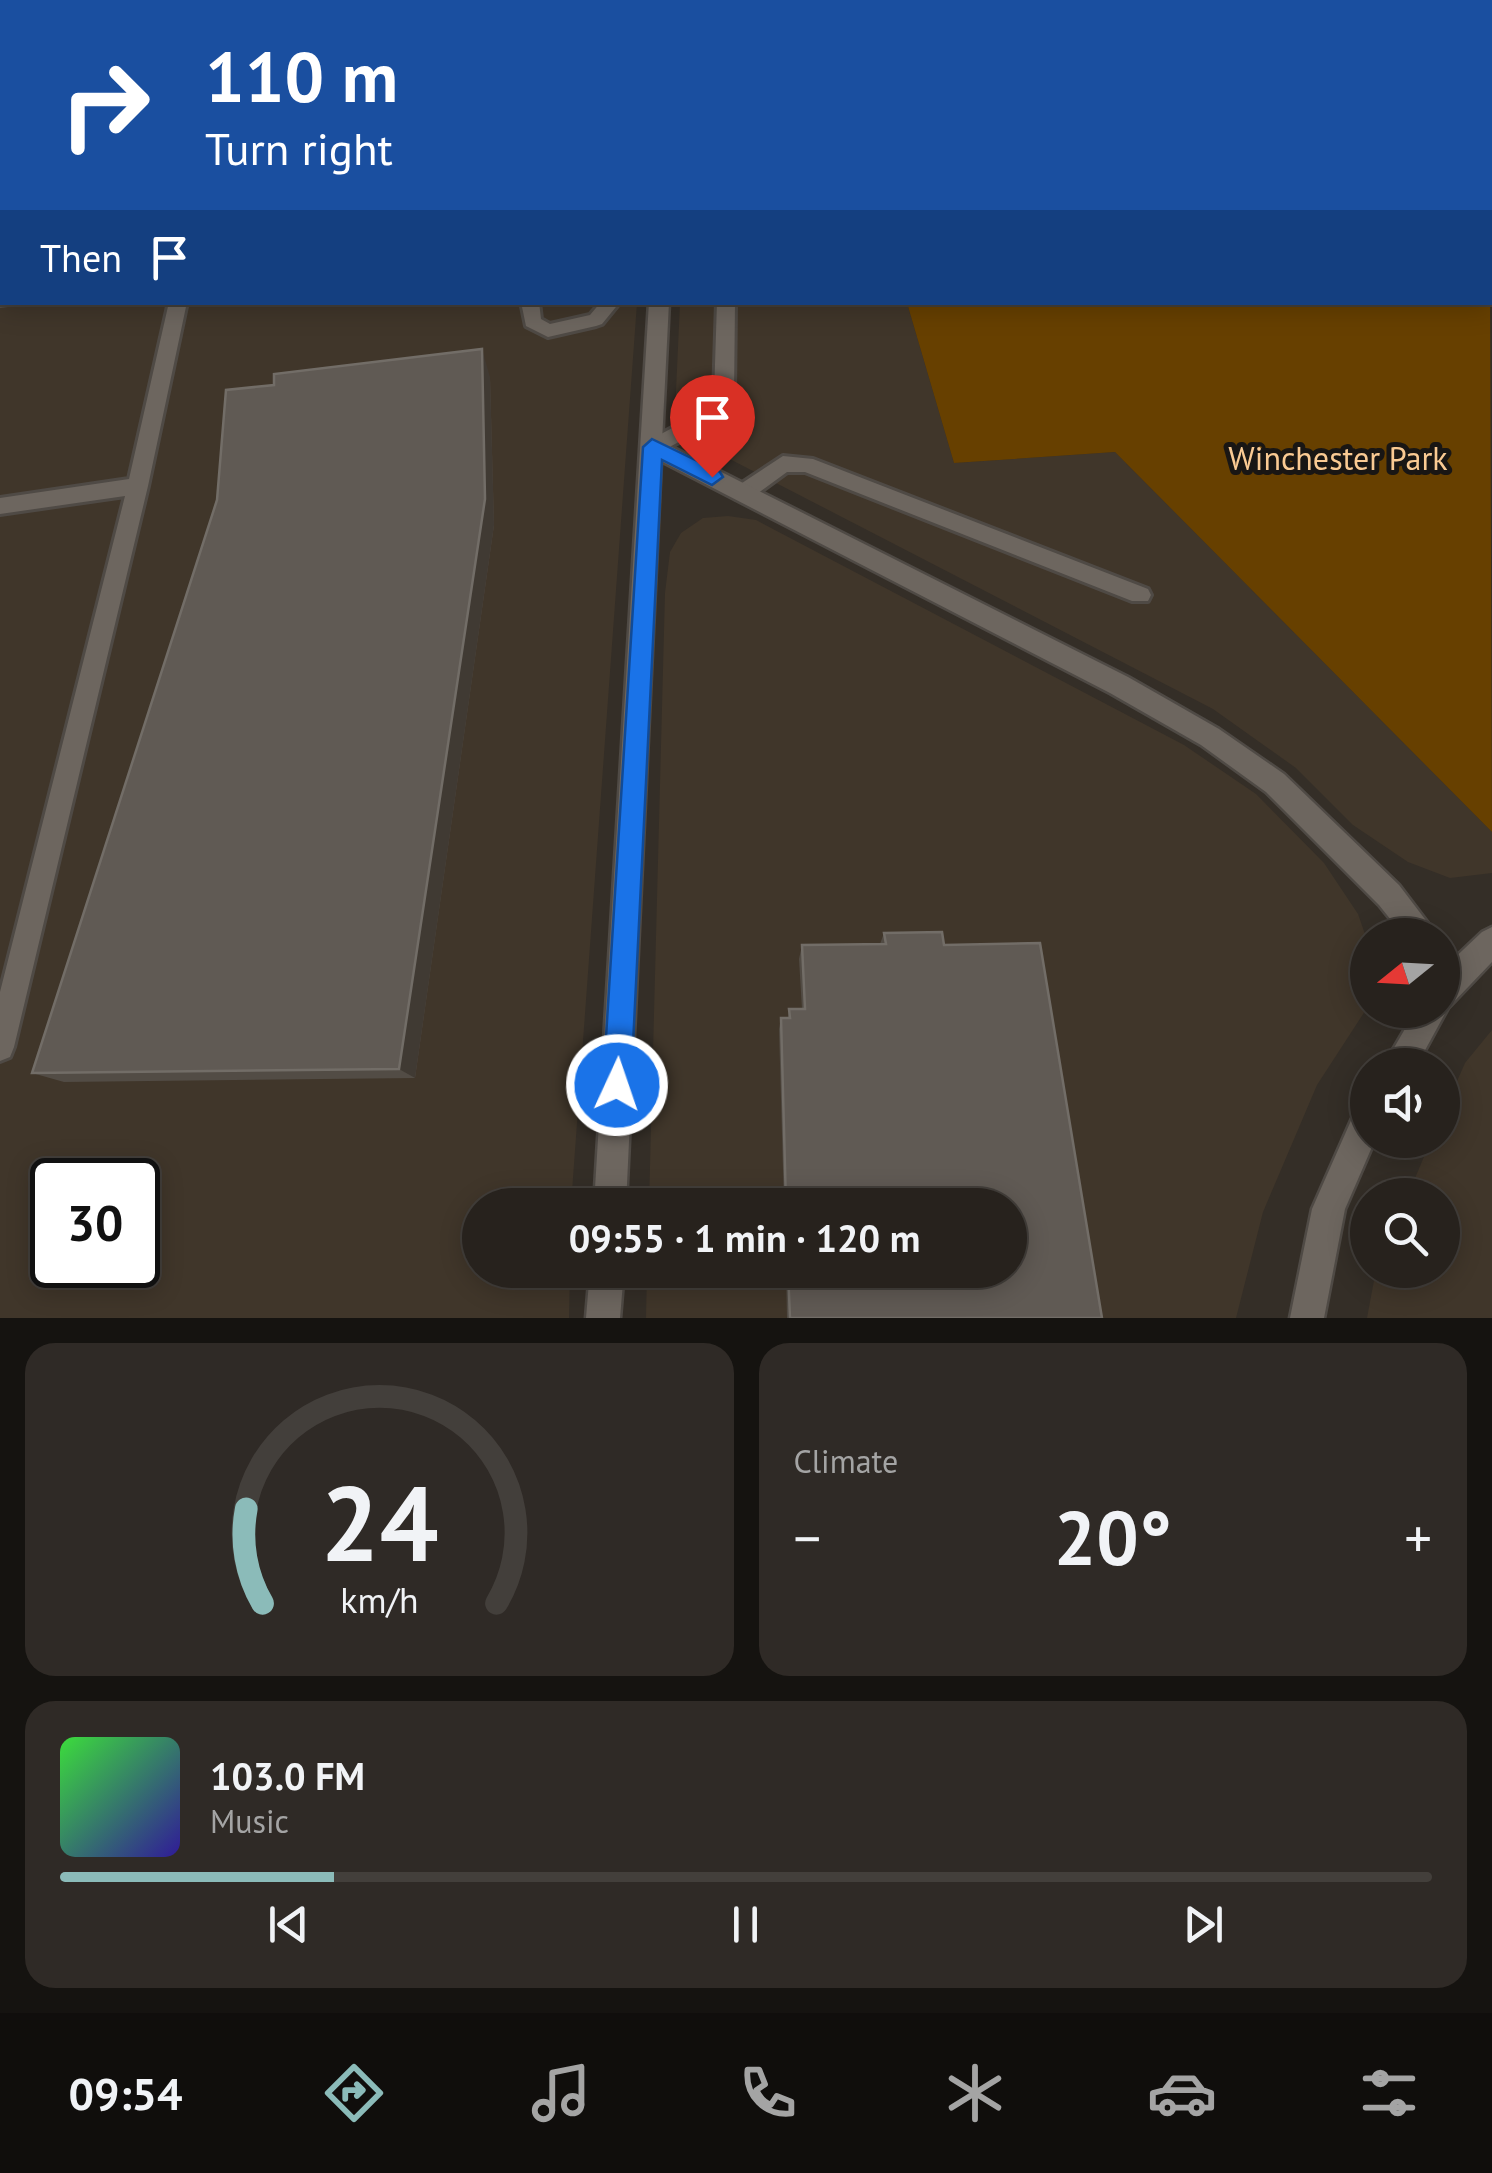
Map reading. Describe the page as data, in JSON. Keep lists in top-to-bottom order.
{
  "parks": ["Winchester Park"],
  "north": "left",
  "page": {
    "turn": ["110 m", "Turn right"],
    "then": "Then",
    "limit": "30",
    "trip": "09:55 · 1 min · 120 m",
    "tile": "Climate",
    "heat": ["−", "20°", "+"],
    "song": ["103.0 FM", "Music"],
    "tabs": "09:54",
    "gauge": ["24", "km/h"]
  }
}
